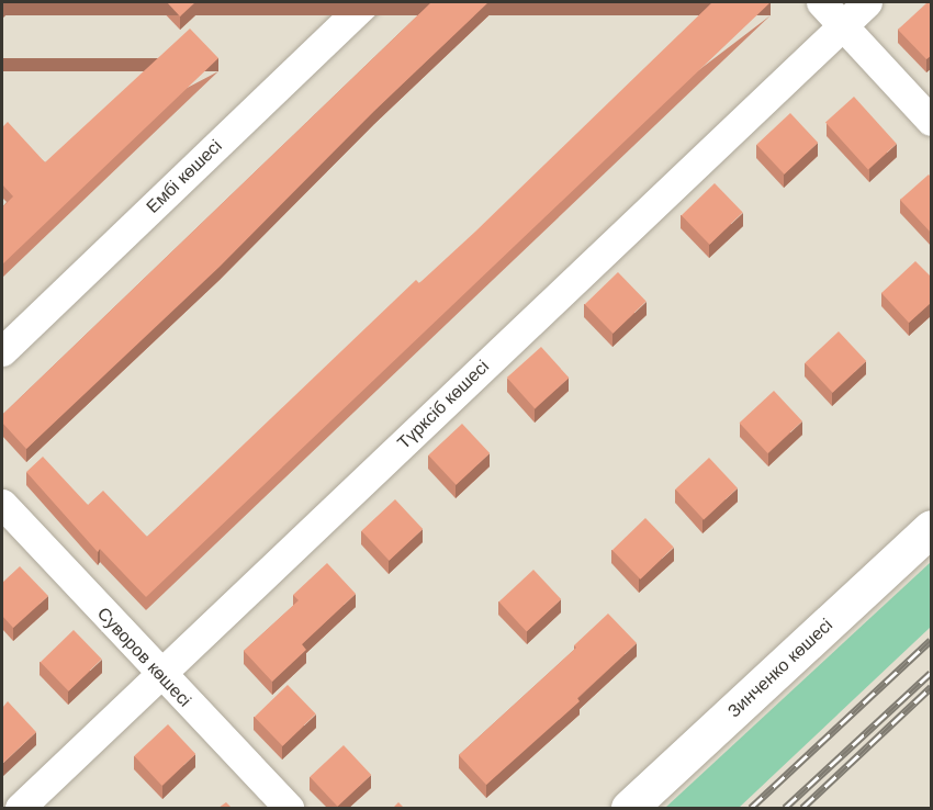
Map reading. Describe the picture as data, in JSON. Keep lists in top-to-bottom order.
{
  "streets": {
    "main road": ["Зинченко көшесі"],
    "street": ["Ембі көшесі", "Түрксіб көшесі", "Суворов көшесі"]
  },
  "crossings": [
    ["Түрксіб көшесі", "Суворов көшесі"]
  ]
}
